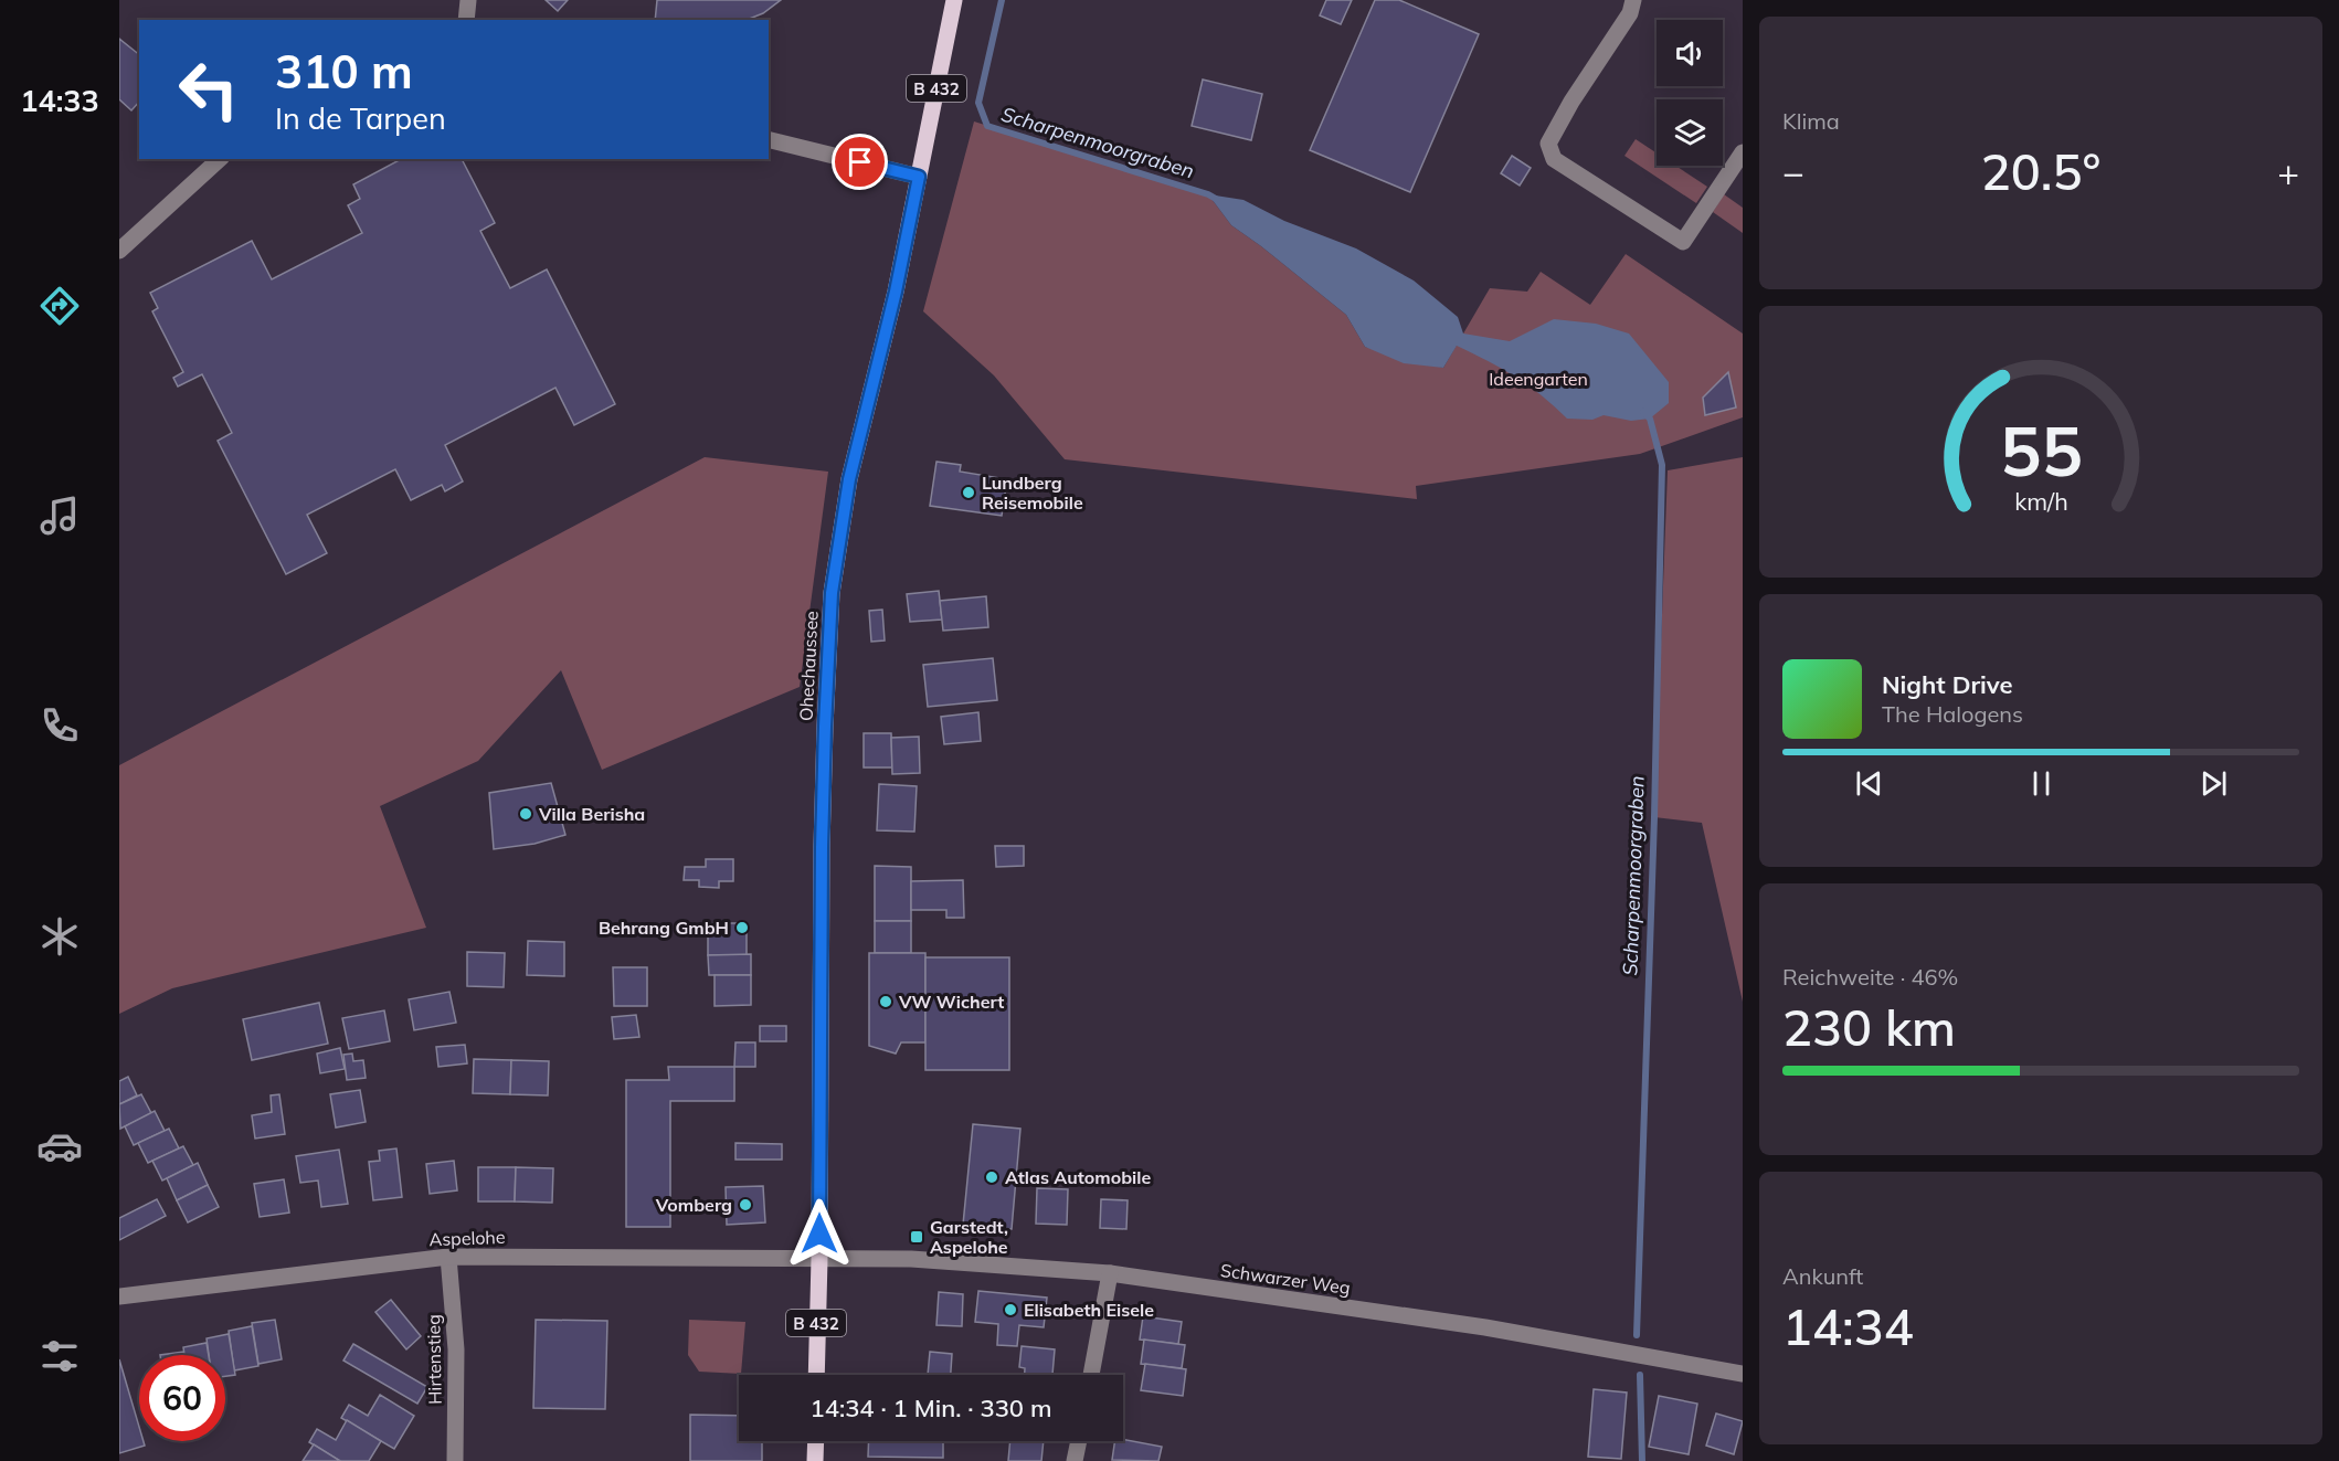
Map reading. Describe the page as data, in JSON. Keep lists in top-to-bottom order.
{
  "streets": {
    "main road": ["B 432", "Ohechaussee"],
    "street": ["Aspelohe", "Schwarzer Weg", "Hirtenstieg"]
  },
  "crossings": [
    ["Ohechaussee", "Aspelohe"],
    ["Ohechaussee", "Schwarzer Weg"],
    ["Aspelohe", "Schwarzer Weg"],
    ["Aspelohe", "Hirtenstieg"]
  ],
  "water": ["Scharpenmoorgraben"],
  "parks": ["Ideengarten"],
  "places": {
    "other": [
      "Lundberg Reisemobile",
      "Villa Berisha",
      "Behrang GmbH",
      "VW Wichert",
      "Atlas Automobile",
      "Vomberg",
      "Elisabeth Eisele"
    ],
    "transit": ["Garstedt, Aspelohe"]
  },
  "page": {
    "tabs": "14:33",
    "tile": [
      "Klima",
      ["Reichweite · 46%", "230 km"],
      ["Ankunft", "14:34"]
    ],
    "turn": ["310 m", "In de Tarpen"],
    "heat": ["−", "20.5°", "+"],
    "song": ["Night Drive", "The Halogens"],
    "limit": "60",
    "trip": "14:34 · 1 Min. · 330 m",
    "gauge": ["55", "km/h"]
  }
}
